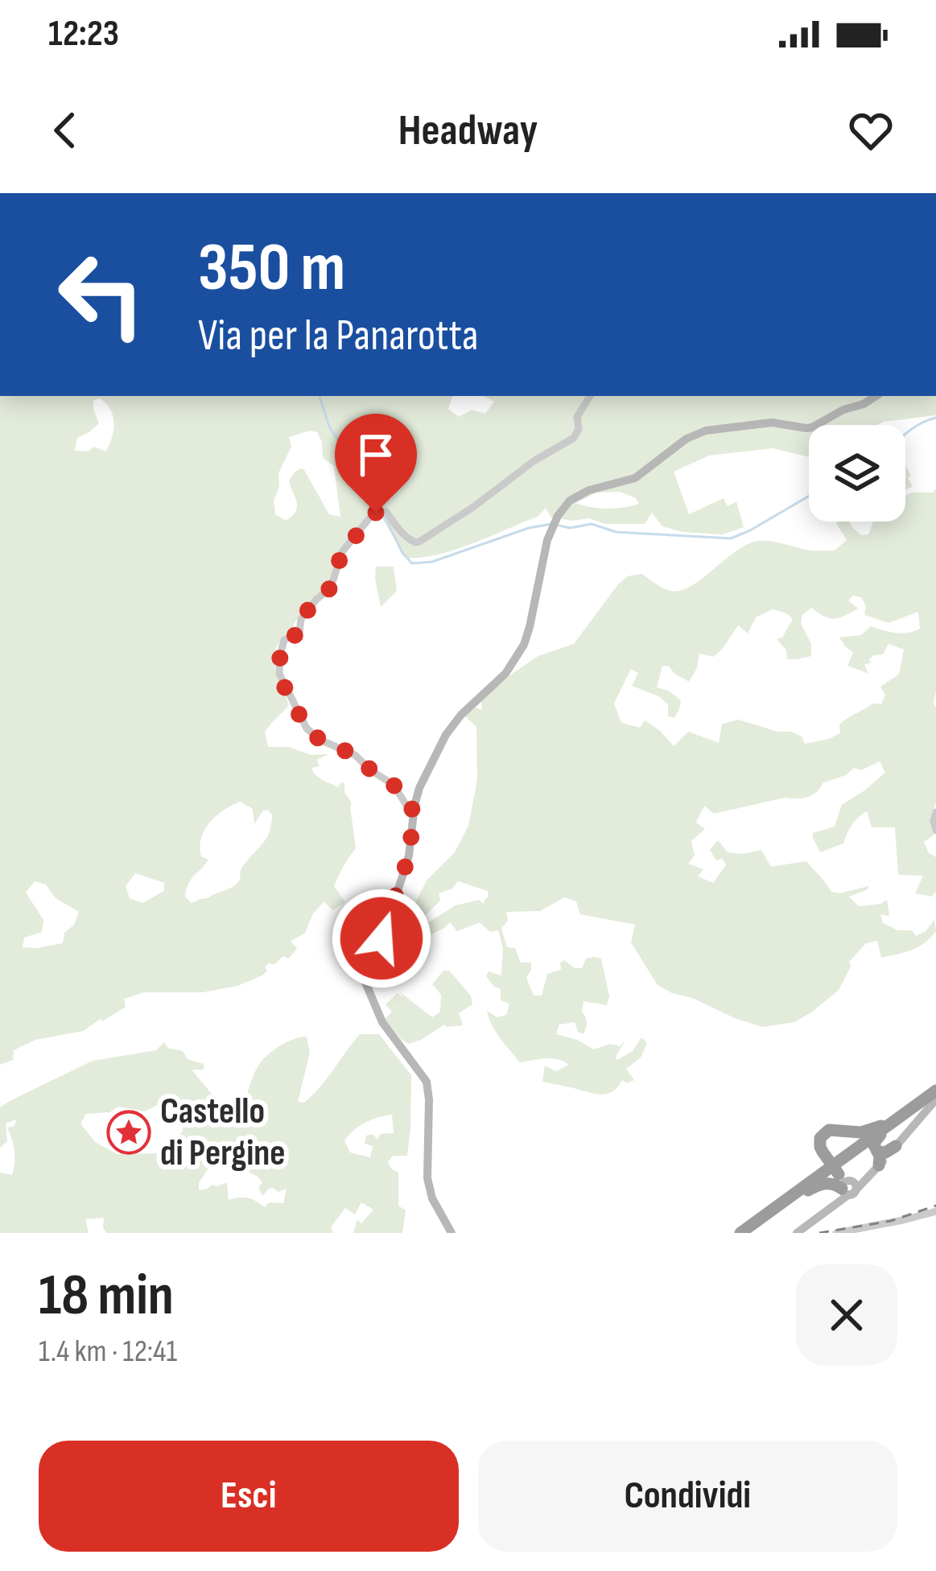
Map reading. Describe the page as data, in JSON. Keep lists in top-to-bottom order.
{
  "places": {
    "place": ["Castello di Pergine"]
  },
  "page": {
    "status": "12:23",
    "header": "Headway",
    "turn": ["350 m", "Via per la Panarotta"],
    "heading": ["18 min", "1.4 km · 12:41"],
    "buttons": ["Esci", "Condividi"]
  }
}
